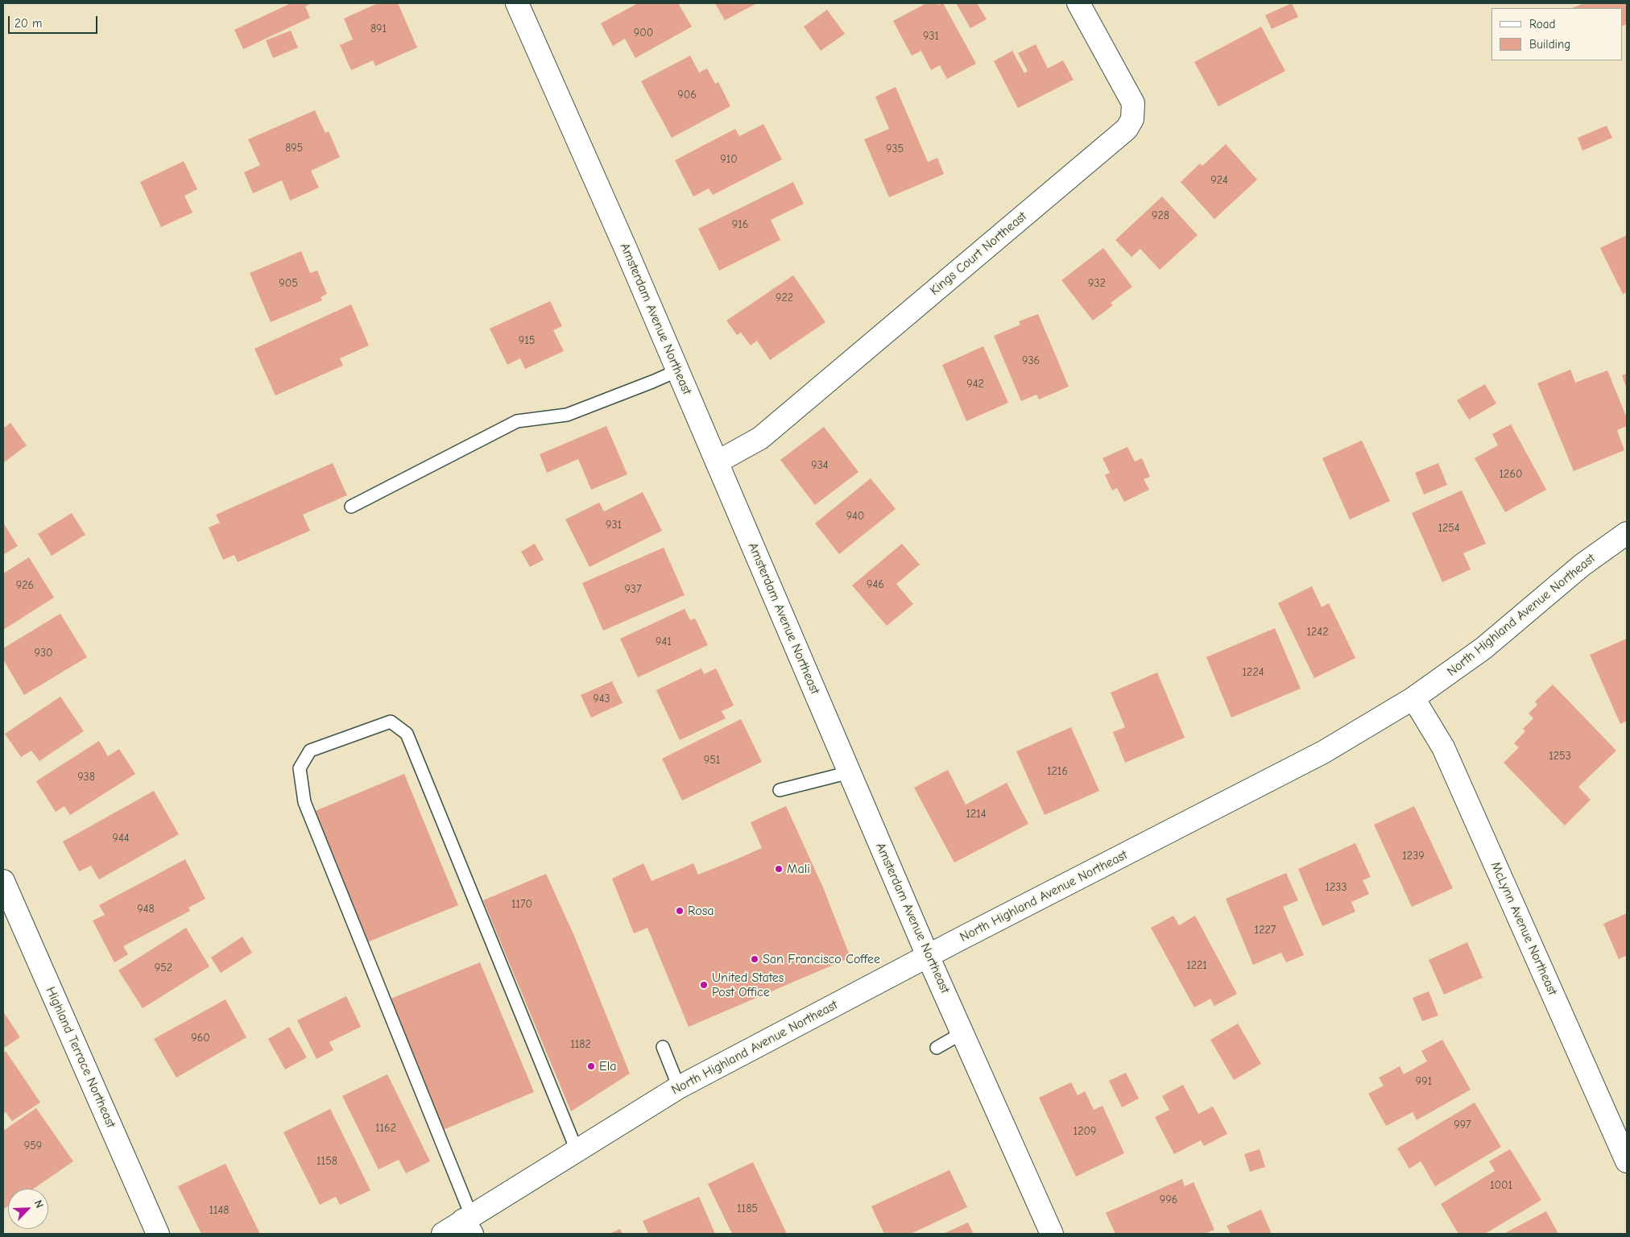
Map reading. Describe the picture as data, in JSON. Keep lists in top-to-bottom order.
{
  "streets": {
    "street": [
      "Kings Court Northeast",
      "Amsterdam Avenue Northeast",
      "North Highland Avenue Northeast",
      "McLynn Avenue Northeast",
      "Highland Terrace Northeast"
    ]
  },
  "crossings": [
    ["Kings Court Northeast", "Amsterdam Avenue Northeast"],
    ["Amsterdam Avenue Northeast", "North Highland Avenue Northeast"],
    ["North Highland Avenue Northeast", "McLynn Avenue Northeast"]
  ],
  "places": [
    "Mali",
    "Rosa",
    "San Francisco Coffee",
    "United States Post Office",
    "Ela"
  ],
  "house_numbers": [
    "891",
    "900",
    "931",
    "906",
    "895",
    "935",
    "910",
    "924",
    "928",
    "916",
    "905",
    "932",
    "922",
    "915",
    "936",
    "942",
    "934",
    "1260",
    "940",
    "931",
    "1254",
    "946",
    "926",
    "937",
    "1242",
    "941",
    "930",
    "1224",
    "943",
    "1253",
    "951",
    "1216",
    "938",
    "1214",
    "944",
    "1239",
    "1233",
    "1170",
    "948",
    "1227",
    "1221",
    "952",
    "960",
    "1182",
    "991",
    "997",
    "1162",
    "1209",
    "959",
    "1158",
    "1001",
    "996",
    "1185",
    "1148"
  ],
  "legend": ["Road", "Building"],
  "scale_bar": "20 m",
  "north": "top right"
}
